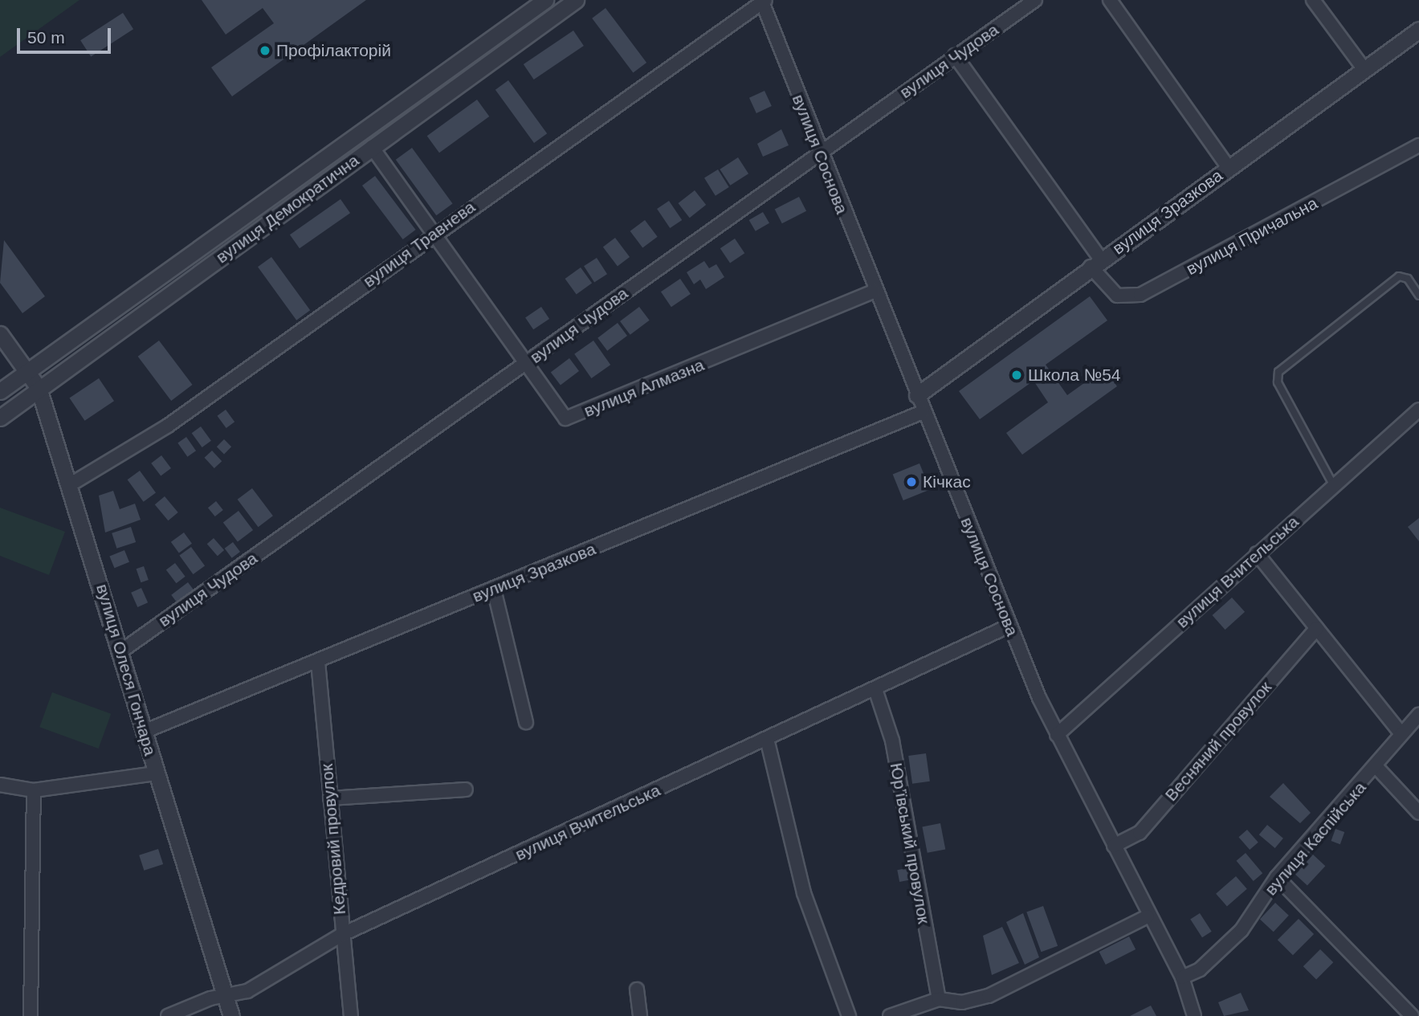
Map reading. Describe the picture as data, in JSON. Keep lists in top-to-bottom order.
{
  "streets": {
    "street": [
      "вулиця Чудова",
      "вулиця Соснова",
      "вулиця Демократична",
      "вулиця Зразкова",
      "вулиця Причальна",
      "вулиця Травнева",
      "вулиця Алмазна",
      "вулиця Вчительська",
      "вулиця Олеся Гончара",
      "Весняний провулок",
      "вулиця Каспійська",
      "Кедровий провулок",
      "Юр’ївський провулок"
    ]
  },
  "crossings": [
    ["вулиця Чудова", "вулиця Соснова"],
    ["вулиця Чудова", "вулиця Причальна"],
    ["вулиця Чудова", "вулиця Алмазна"],
    ["вулиця Чудова", "вулиця Олеся Гончара"],
    ["вулиця Соснова", "вулиця Зразкова"],
    ["вулиця Соснова", "вулиця Травнева"],
    ["вулиця Соснова", "вулиця Алмазна"],
    ["вулиця Соснова", "вулиця Вчительська"],
    ["вулиця Соснова", "Весняний провулок"],
    ["вулиця Соснова", "вулиця Каспійська"],
    ["вулиця Демократична", "вулиця Алмазна"],
    ["вулиця Демократична", "вулиця Олеся Гончара"],
    ["вулиця Зразкова", "вулиця Причальна"],
    ["вулиця Зразкова", "вулиця Олеся Гончара"],
    ["вулиця Зразкова", "Кедровий провулок"],
    ["вулиця Травнева", "вулиця Алмазна"],
    ["вулиця Травнева", "вулиця Олеся Гончара"],
    ["вулиця Вчительська", "вулиця Олеся Гончара"],
    ["вулиця Вчительська", "Кедровий провулок"],
    ["вулиця Вчительська", "Юр’ївський провулок"]
  ],
  "places": ["Профілакторій", "Школа №54", "Кічкас"],
  "scale_bar": "50 m"
}
